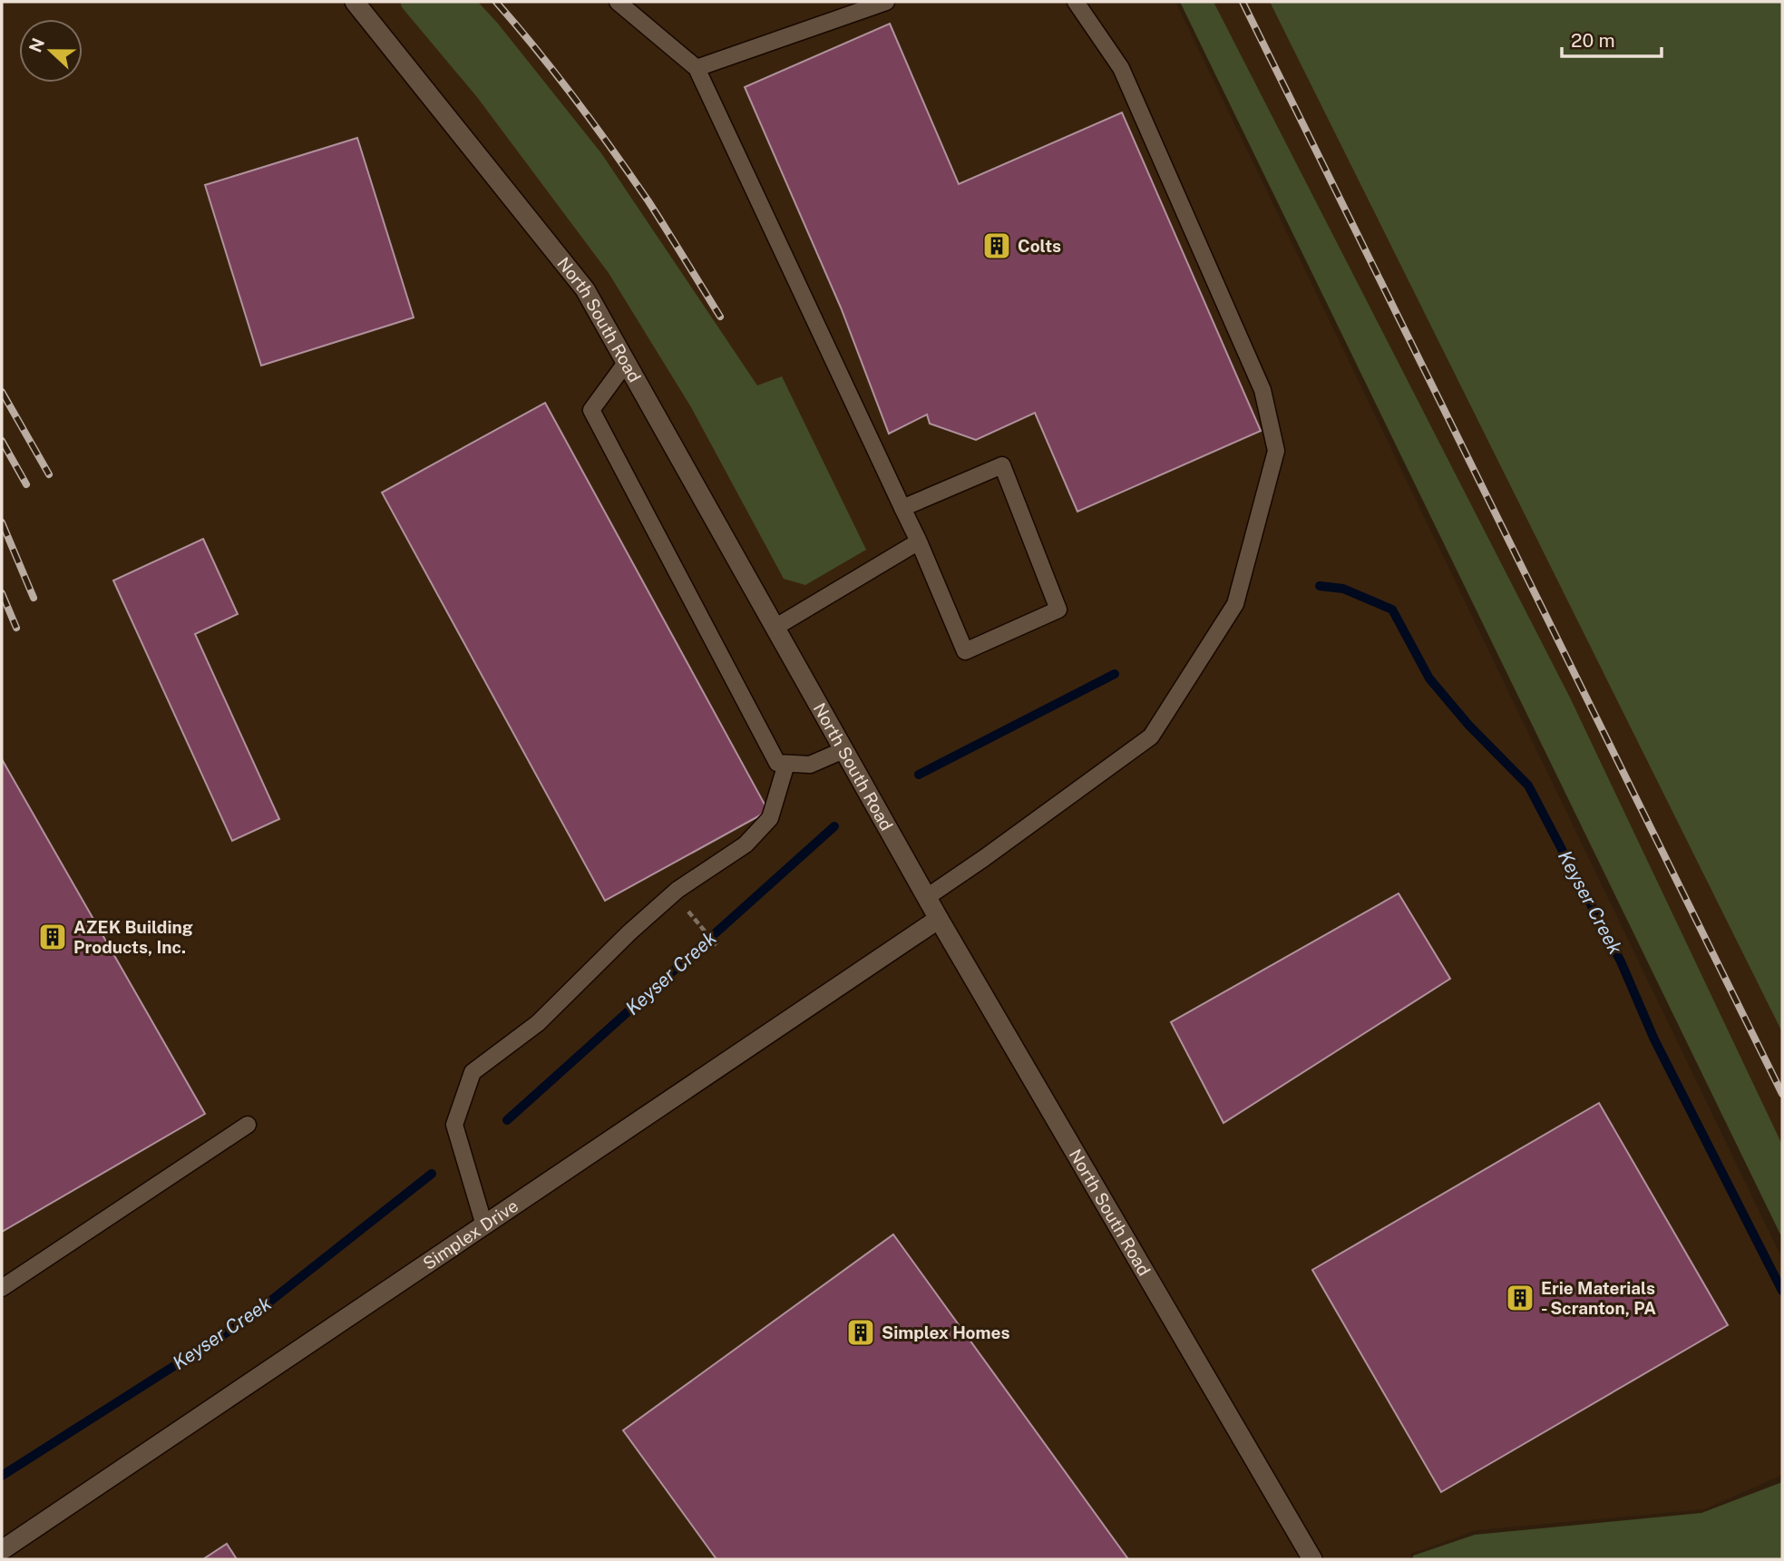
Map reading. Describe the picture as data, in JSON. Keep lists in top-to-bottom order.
{
  "streets": {
    "street": ["North South Road", "Simplex Drive"]
  },
  "crossings": [
    ["North South Road", "Simplex Drive"]
  ],
  "water": ["Keyser Creek"],
  "places": {
    "building": [
      "Colts",
      "AZEK Building Products, Inc.",
      "Erie Materials - Scranton, PA",
      "Simplex Homes"
    ]
  },
  "scale_bar": "20 m",
  "north": "left"
}
